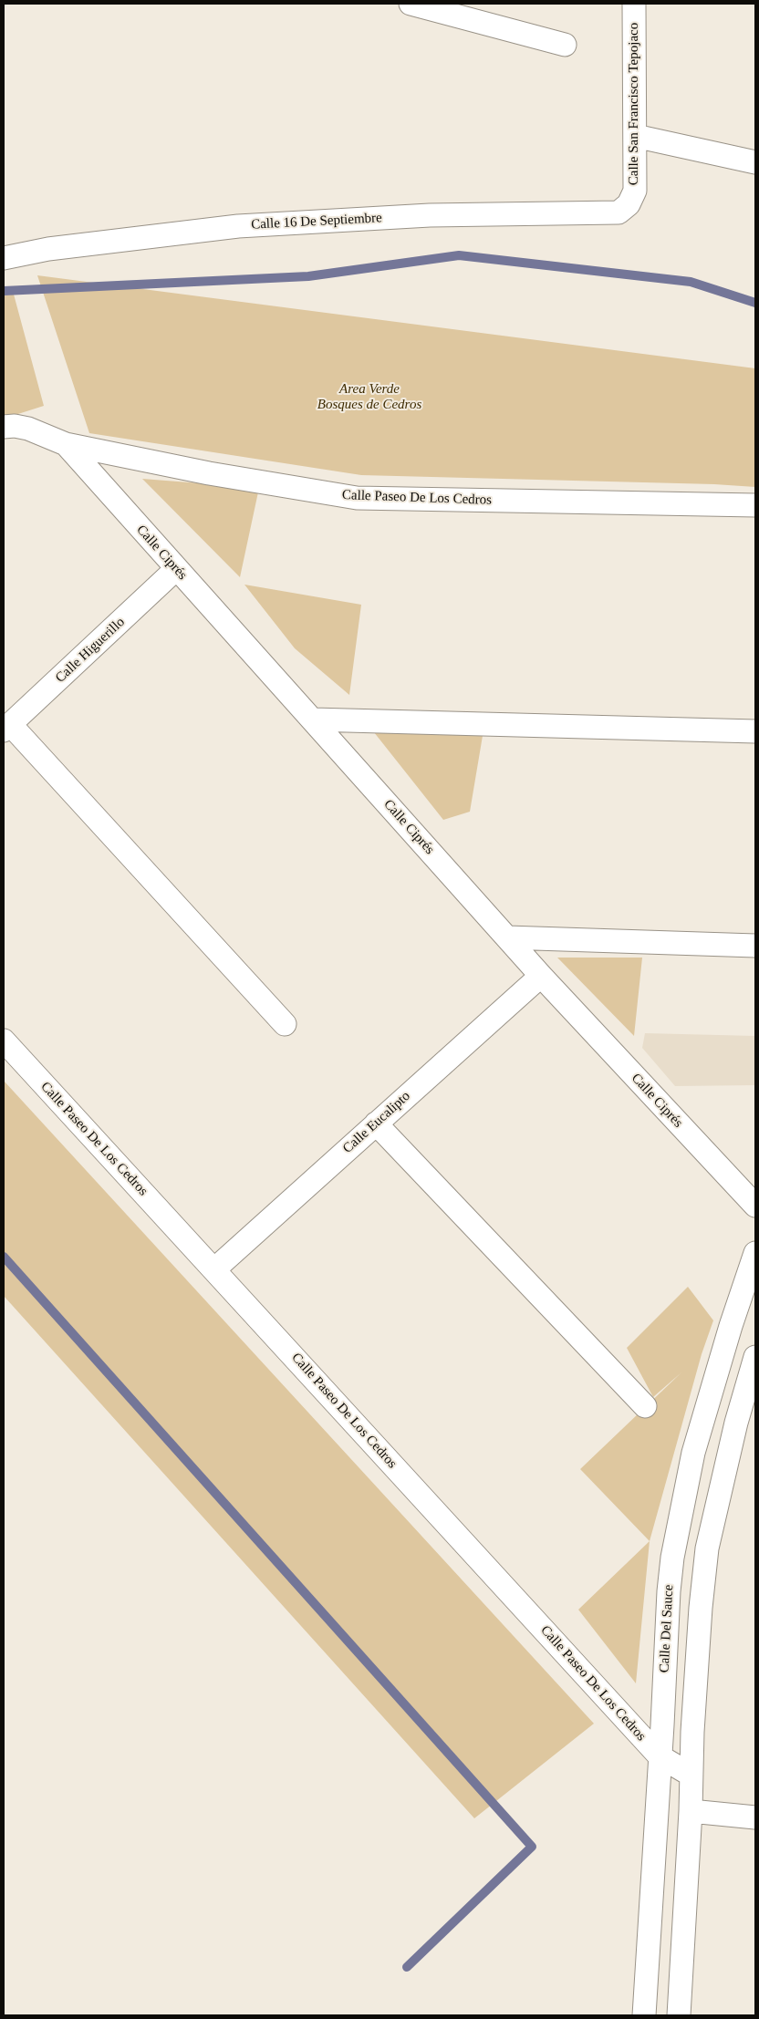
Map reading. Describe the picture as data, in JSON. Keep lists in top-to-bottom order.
{
  "streets": {
    "street": [
      "Calle San Francisco Tepojaco",
      "Calle 16 De Septiembre",
      "Calle Paseo De Los Cedros",
      "Calle Ciprés",
      "Calle Higuerillo",
      "Calle Eucalipto",
      "Calle Del Sauce"
    ]
  },
  "crossings": [
    ["Calle San Francisco Tepojaco", "Calle 16 De Septiembre"],
    ["Calle Paseo De Los Cedros", "Calle Ciprés"],
    ["Calle Paseo De Los Cedros", "Calle Eucalipto"],
    ["Calle Paseo De Los Cedros", "Calle Del Sauce"],
    ["Calle Ciprés", "Calle Higuerillo"],
    ["Calle Ciprés", "Calle Eucalipto"]
  ],
  "parks": ["Area Verde Bosques de Cedros"]
}
